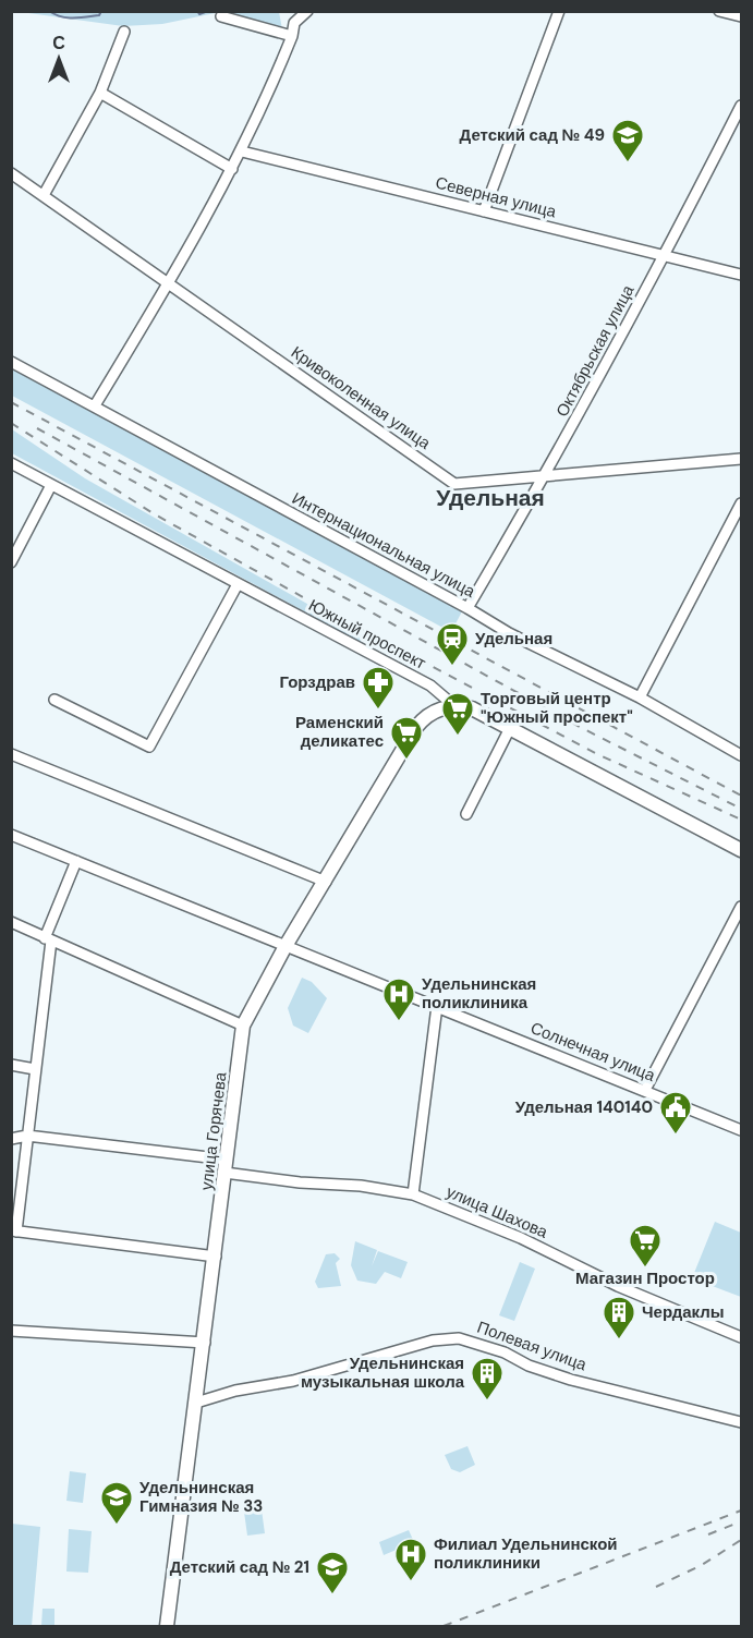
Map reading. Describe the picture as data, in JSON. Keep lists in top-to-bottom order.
{
  "streets": {
    "main road": ["Южный проспект", "улица Горячева"],
    "street": [
      "Северная улица",
      "Октябрьская улица",
      "Кривоколенная улица",
      "Интернациональная улица",
      "Солнечная улица",
      "улица Шахова",
      "Полевая улица"
    ]
  },
  "crossings": [
    ["Северная улица", "Октябрьская улица"],
    ["Октябрьская улица", "Кривоколенная улица"],
    ["Октябрьская улица", "Интернациональная улица"],
    ["Южный проспект", "улица Горячева"],
    ["Солнечная улица", "улица Горячева"],
    ["улица Горячева", "улица Шахова"],
    ["улица Горячева", "Полевая улица"]
  ],
  "districts": ["Удельная"],
  "places": {
    "school or university": ["Детский сад № 49", "Удельнинская Гимназия № 33", "Детский сад № 21"],
    "station": ["Удельная"],
    "pharmacy": ["Горздрав"],
    "supermarket": ["Торговый центр \"Южный проспект\"", "Раменский деликатес", "Магазин Простор"],
    "hospital": ["Удельнинская поликлиника", "Филиал Удельнинской поликлиники"],
    "public building": ["Удельная 140140"],
    "building": ["Чердаклы", "Удельнинская музыкальная школа"]
  },
  "north": "top"
}
